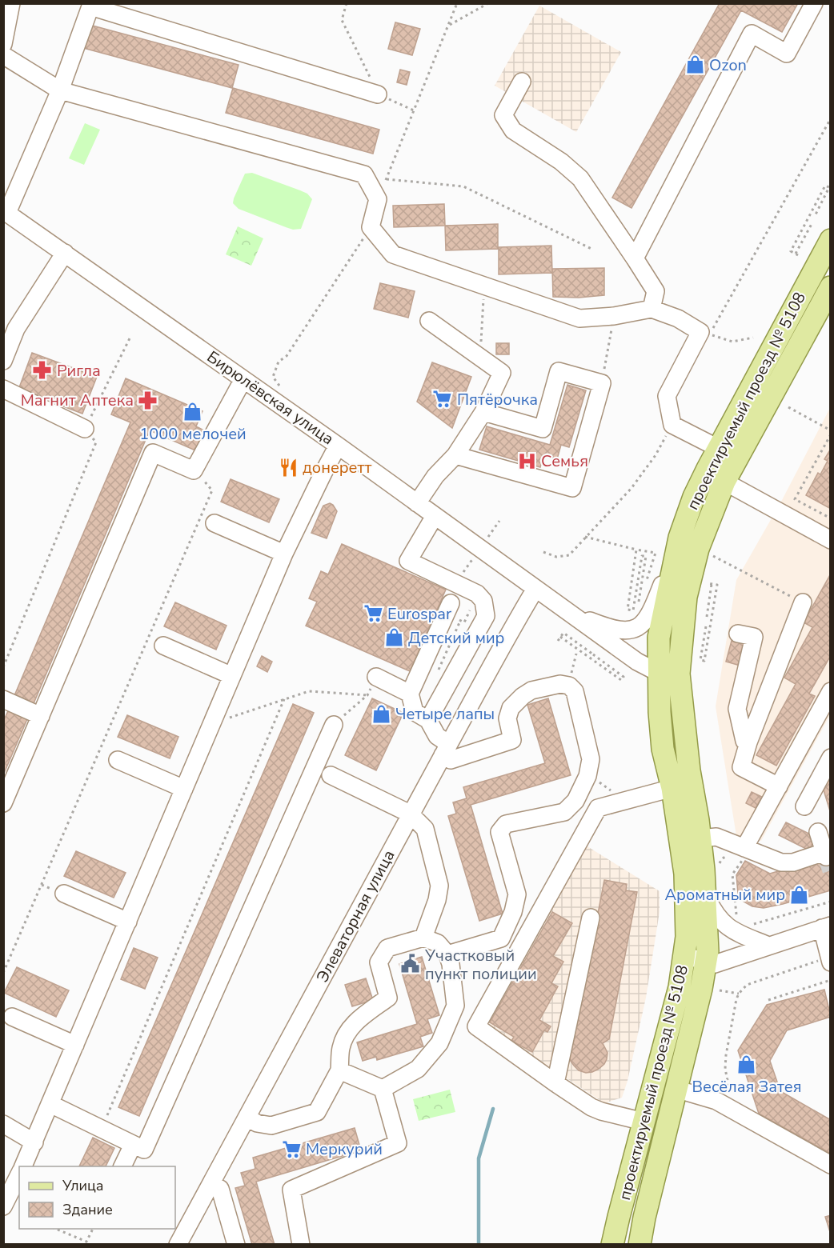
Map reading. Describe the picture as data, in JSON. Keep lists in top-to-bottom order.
{
  "streets": {
    "main road": ["проектируемый проезд № 5108"],
    "street": ["Бирюлёвская улица", "Элеваторная улица"]
  },
  "crossings": [
    ["Бирюлёвская улица", "Элеваторная улица"]
  ],
  "places": {
    "shop": [
      "Ozon",
      "1000 мелочей",
      "Детский мир",
      "Четыре лапы",
      "Ароматный мир",
      "Весёлая Затея"
    ],
    "pharmacy": ["Ригла", "Магнит Аптека"],
    "supermarket": ["Пятёрочка", "Eurospar", "Меркурий"],
    "hospital": ["Семья"],
    "restaurant": ["донеретт"],
    "public building": ["Участковый пункт полиции"]
  },
  "legend": ["Улица", "Здание"]
}
